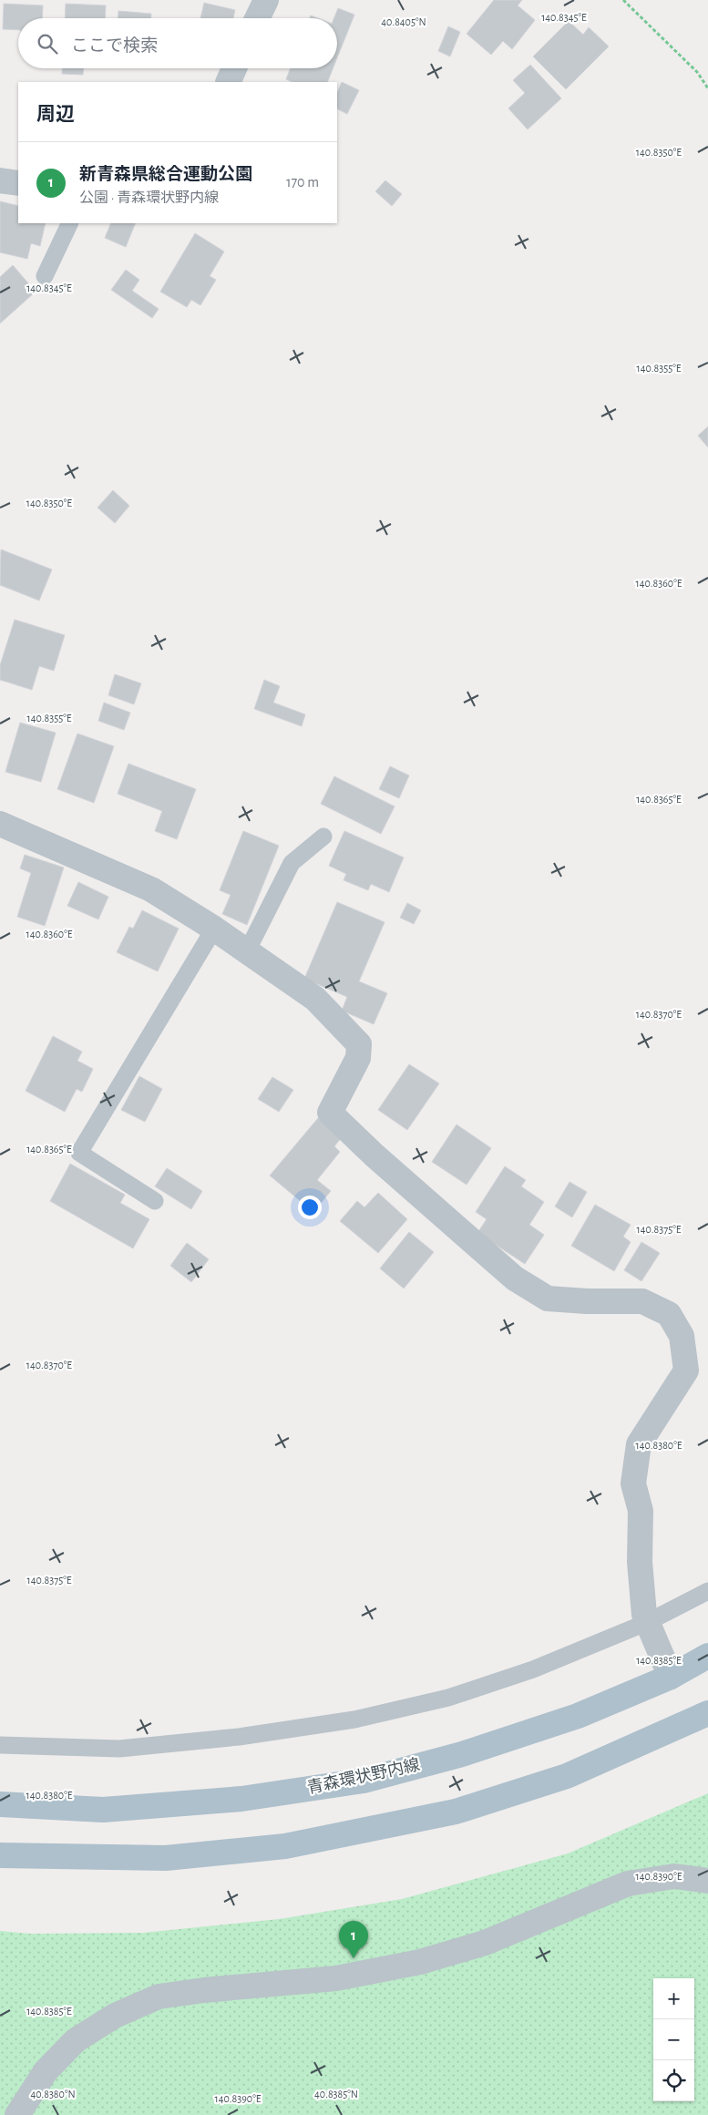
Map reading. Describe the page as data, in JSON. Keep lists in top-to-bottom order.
{
  "streets": {
    "main road": ["青森環状野内線"]
  },
  "page": {
    "search": "ここで検索",
    "heading": "周辺",
    "list": [
      {
        "mark": "1",
        "name": "新青森県総合運動公園",
        "note": "公園 · 青森環状野内線",
        "value": "170 m"
      }
    ],
    "pins": "1",
    "map_buttons": ["+", "−"]
  },
  "coordinates": [
    "140.8345°E",
    "40.8405°N",
    "140.8350°E",
    "140.8355°E",
    "140.8360°E",
    "140.8365°E",
    "140.8370°E",
    "140.8375°E",
    "140.8380°E",
    "140.8385°E",
    "140.8390°E",
    "40.8380°N",
    "40.8385°N"
  ]
}
